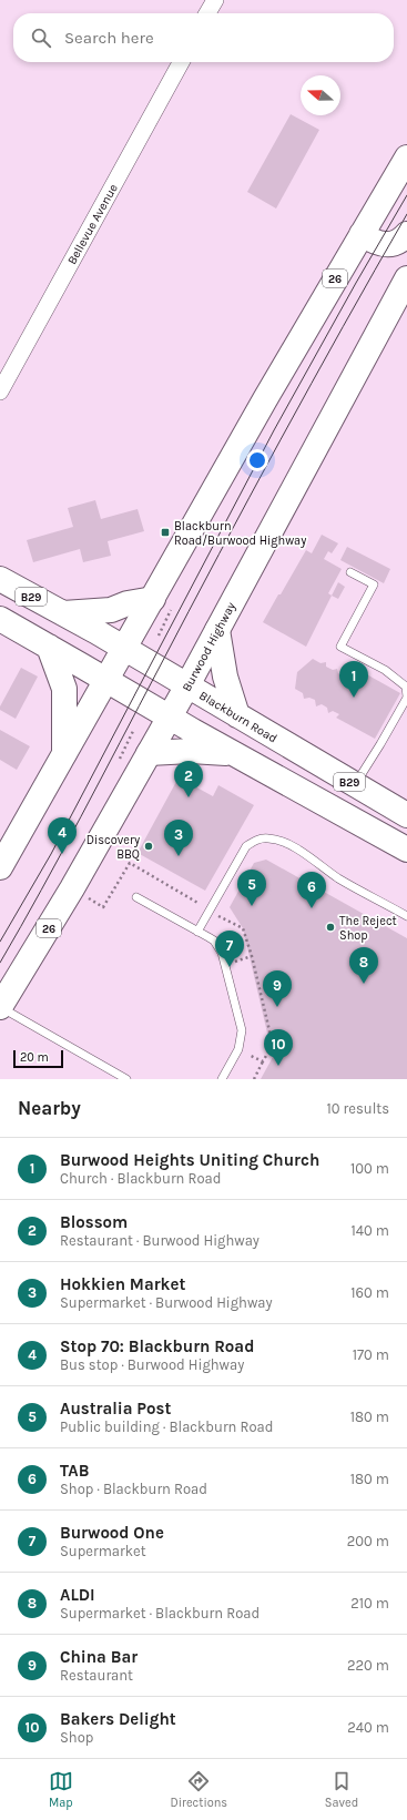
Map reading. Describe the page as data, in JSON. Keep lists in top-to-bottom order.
{
  "streets": {
    "main road": [
      "26",
      "B29",
      "Burwood Highway",
      "Blackburn Road"
    ],
    "street": ["Bellevue Avenue"]
  },
  "crossings": [
    ["26", "B29"],
    ["26", "Blackburn Road"],
    ["B29", "Burwood Highway"],
    ["Burwood Highway", "Blackburn Road"]
  ],
  "places": {
    "transit": ["Blackburn Road/Burwood Highway"],
    "other": ["Discovery BBQ", "The Reject Shop"]
  },
  "scale_bar": "20 m",
  "north": "left",
  "page": {
    "search": "Search here",
    "pins": [
      "1",
      "2",
      "4",
      "3",
      "5",
      "6",
      "7",
      "8",
      "9",
      "10"
    ],
    "scale": "20 m",
    "heading": ["Nearby", "10 results"],
    "list": [
      {
        "mark": "1",
        "name": "Burwood Heights Uniting Church",
        "note": "Church · Blackburn Road",
        "value": "100 m"
      },
      {
        "mark": "2",
        "name": "Blossom",
        "note": "Restaurant · Burwood Highway",
        "value": "140 m"
      },
      {
        "mark": "3",
        "name": "Hokkien Market",
        "note": "Supermarket · Burwood Highway",
        "value": "160 m"
      },
      {
        "mark": "4",
        "name": "Stop 70: Blackburn Road",
        "note": "Bus stop · Burwood Highway",
        "value": "170 m"
      },
      {
        "mark": "5",
        "name": "Australia Post",
        "note": "Public building · Blackburn Road",
        "value": "180 m"
      },
      {
        "mark": "6",
        "name": "TAB",
        "note": "Shop · Blackburn Road",
        "value": "180 m"
      },
      {
        "mark": "7",
        "name": "Burwood One",
        "note": "Supermarket",
        "value": "200 m"
      },
      {
        "mark": "8",
        "name": "ALDI",
        "note": "Supermarket · Blackburn Road",
        "value": "210 m"
      },
      {
        "mark": "9",
        "name": "China Bar",
        "note": "Restaurant",
        "value": "220 m"
      },
      {
        "mark": "10",
        "name": "Bakers Delight",
        "note": "Shop",
        "value": "240 m"
      }
    ],
    "nav": ["Map", "Directions", "Saved"]
  }
}
